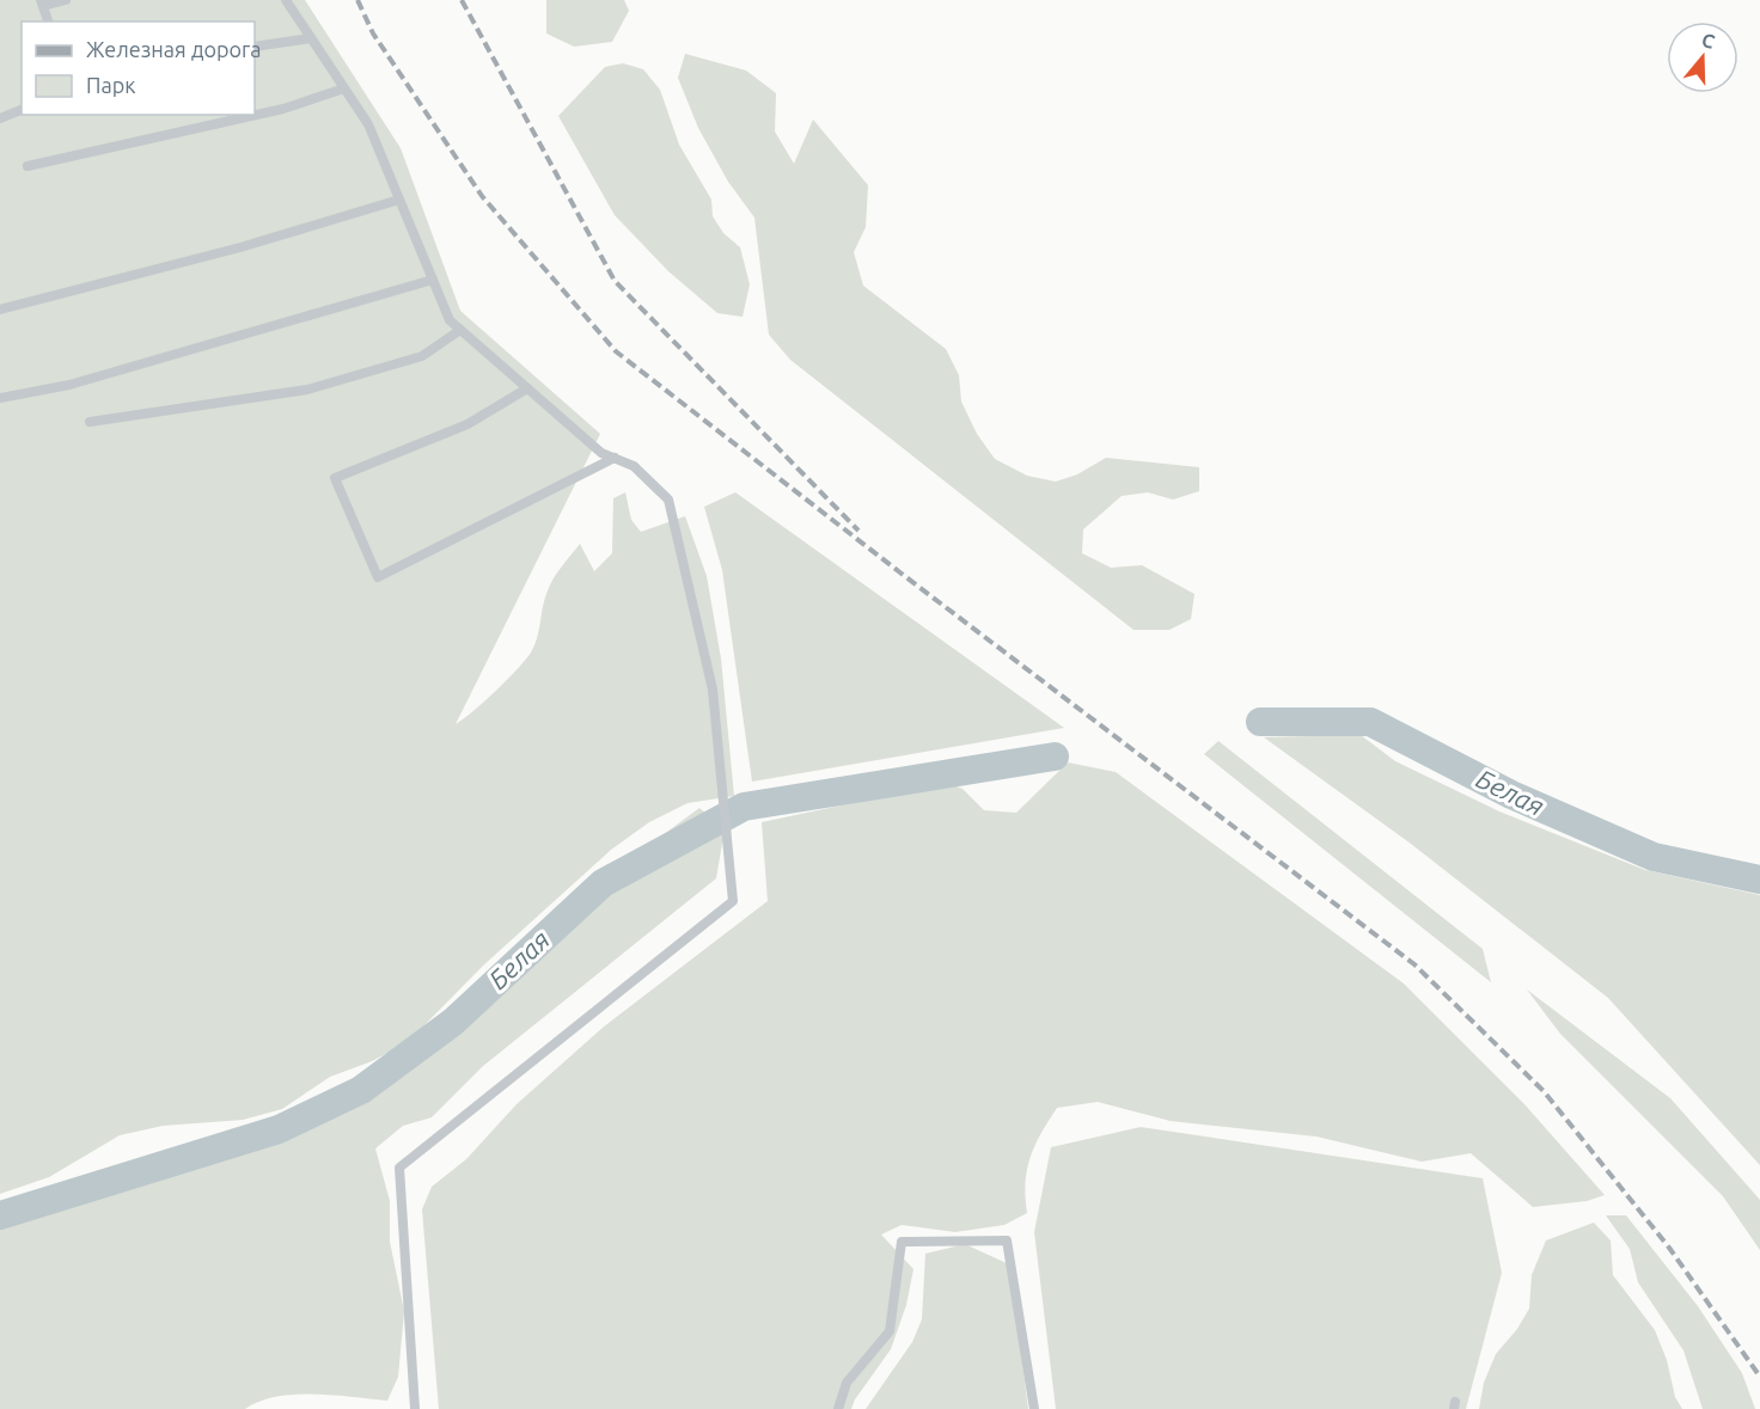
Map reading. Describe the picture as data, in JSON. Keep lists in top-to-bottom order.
{
  "water": ["Белая"],
  "legend": ["Железная дорога", "Парк"],
  "north": "top"
}
